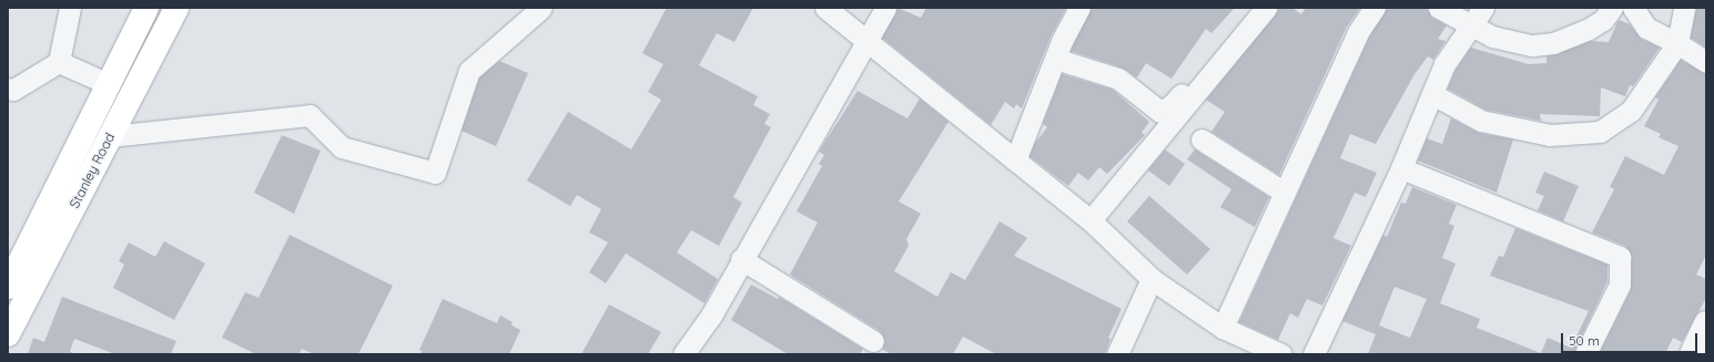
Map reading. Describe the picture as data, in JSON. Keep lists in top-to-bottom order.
{
  "streets": {
    "main road": ["Stanley Road"]
  },
  "scale_bar": "50 m"
}
